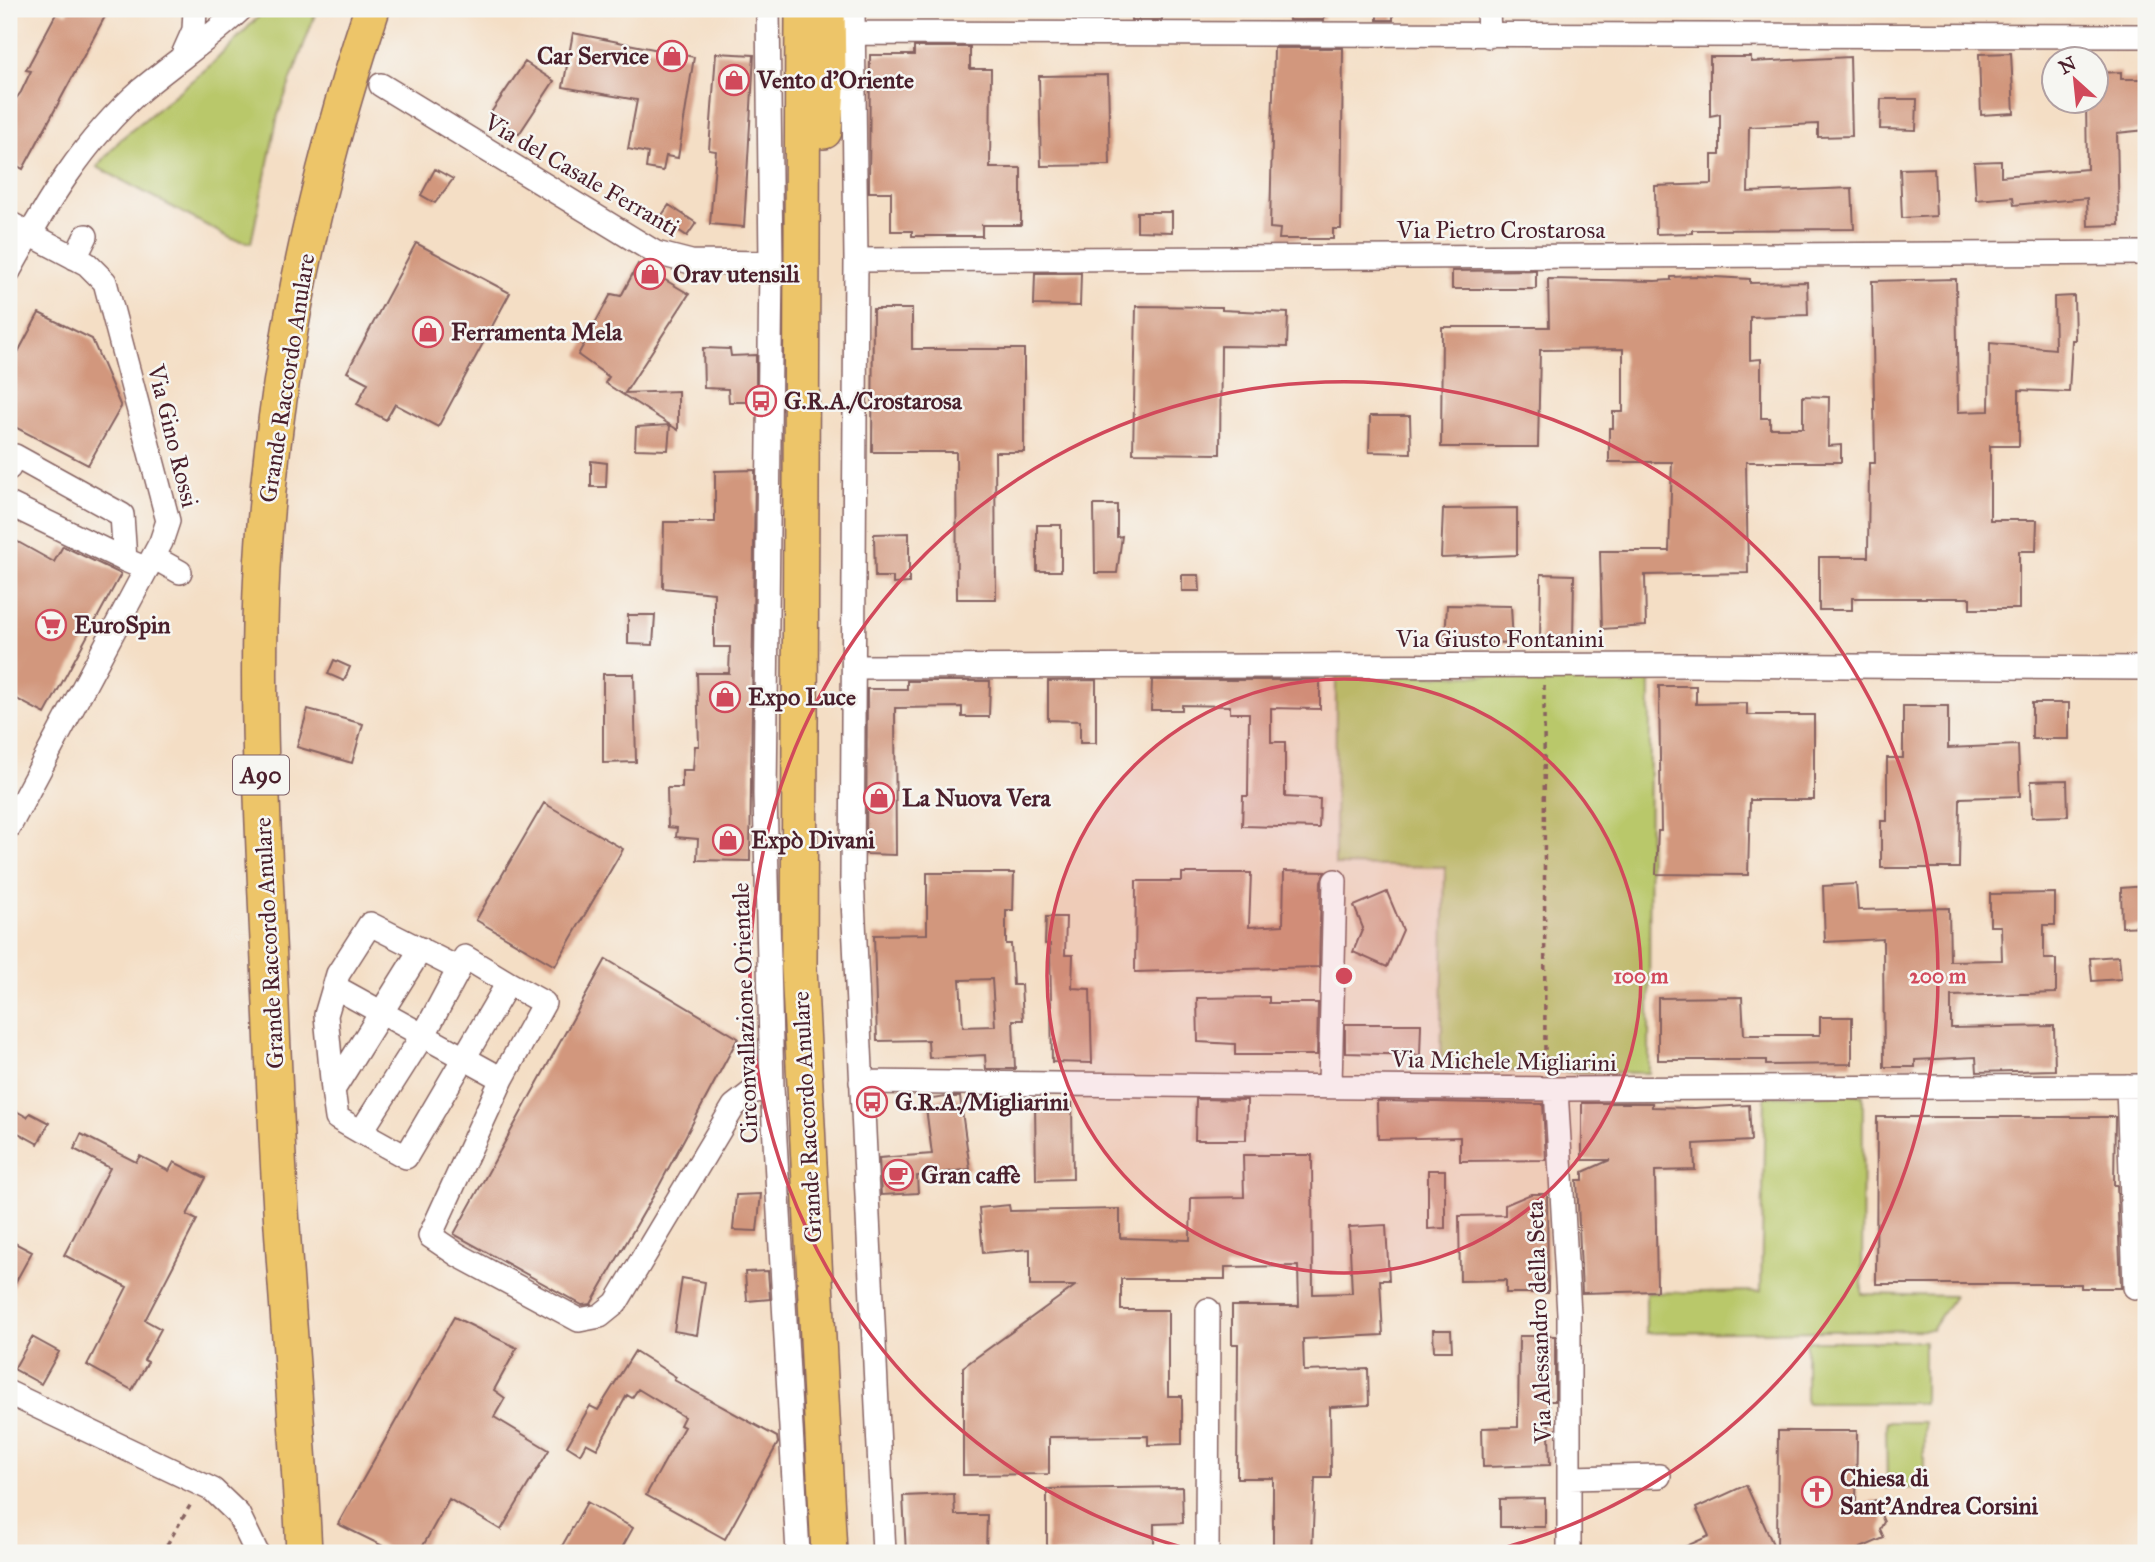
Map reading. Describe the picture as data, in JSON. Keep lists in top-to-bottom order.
{
  "streets": {
    "highway": ["Grande Raccordo Anulare", "A90"],
    "street": [
      "Via del Casale Ferranti",
      "Via Pietro Crostarosa",
      "Via Gino Rossi",
      "Via Giusto Fontanini",
      "Circonvallazione Orientale",
      "Via Michele Migliarini",
      "Via Alessandro della Seta"
    ]
  },
  "crossings": [
    ["Via del Casale Ferranti", "Grande Raccordo Anulare"],
    ["Via del Casale Ferranti", "Circonvallazione Orientale"],
    ["Grande Raccordo Anulare", "Circonvallazione Orientale"],
    ["Via Michele Migliarini", "Via Alessandro della Seta"]
  ],
  "places": {
    "shop": [
      "Car Service",
      "Vento d'Oriente",
      "Orav utensili",
      "Ferramenta Mela",
      "Expo Luce",
      "La Nuova Vera",
      "Expò Divani"
    ],
    "bus stop": ["G.R.A./Crostarosa", "G.R.A./Migliarini"],
    "supermarket": ["EuroSpin"],
    "cafe": ["Gran caffè"],
    "church": ["Chiesa di Sant’Andrea Corsini"]
  },
  "north": "top left",
  "rings": ["100 m", "200 m"]
}
